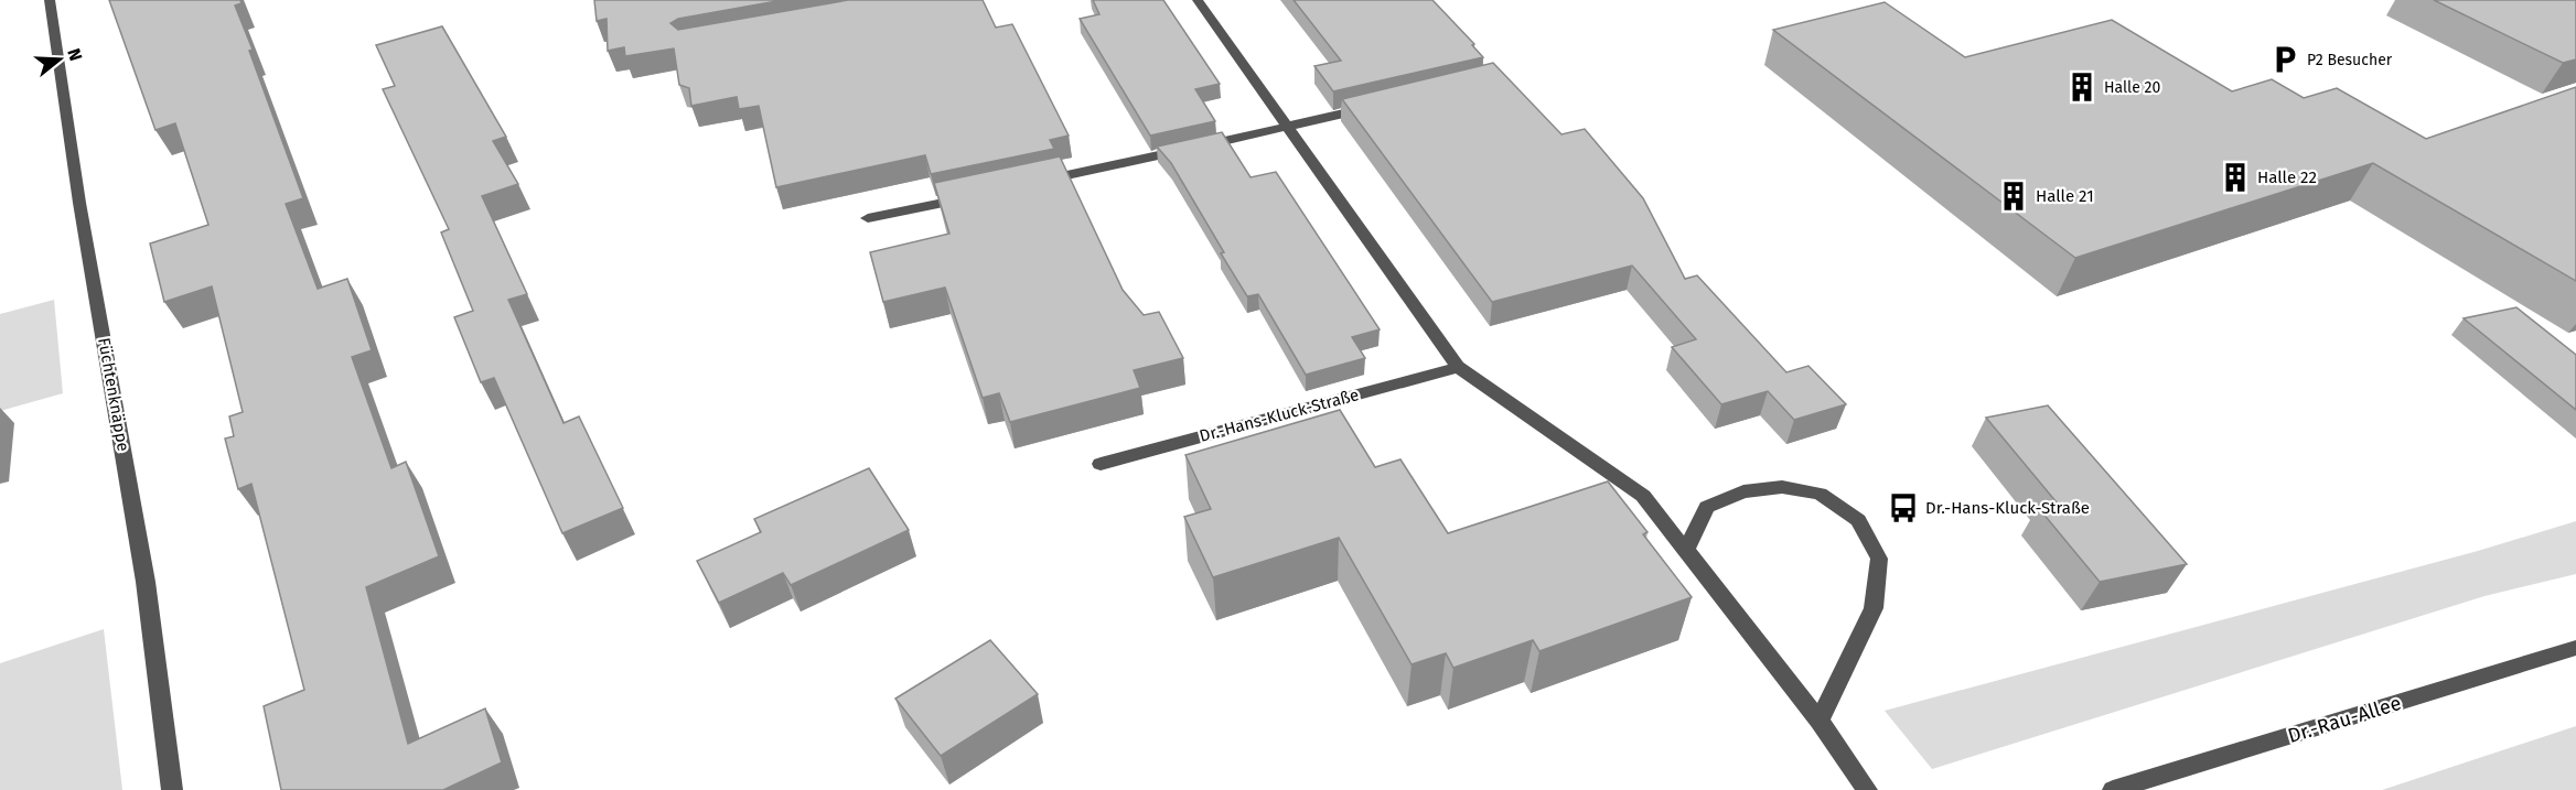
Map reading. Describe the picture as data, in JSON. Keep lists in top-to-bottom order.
{
  "streets": {
    "street": ["Füchtenknäppe", "Dr.-Hans-Kluck-Straße", "Dr.-Rau-Allee"]
  },
  "places": {
    "parking": ["P2 Besucher"],
    "building": ["Halle 20", "Halle 22", "Halle 21"],
    "bus stop": ["Dr.-Hans-Kluck-Straße"]
  },
  "north": "right"
}
